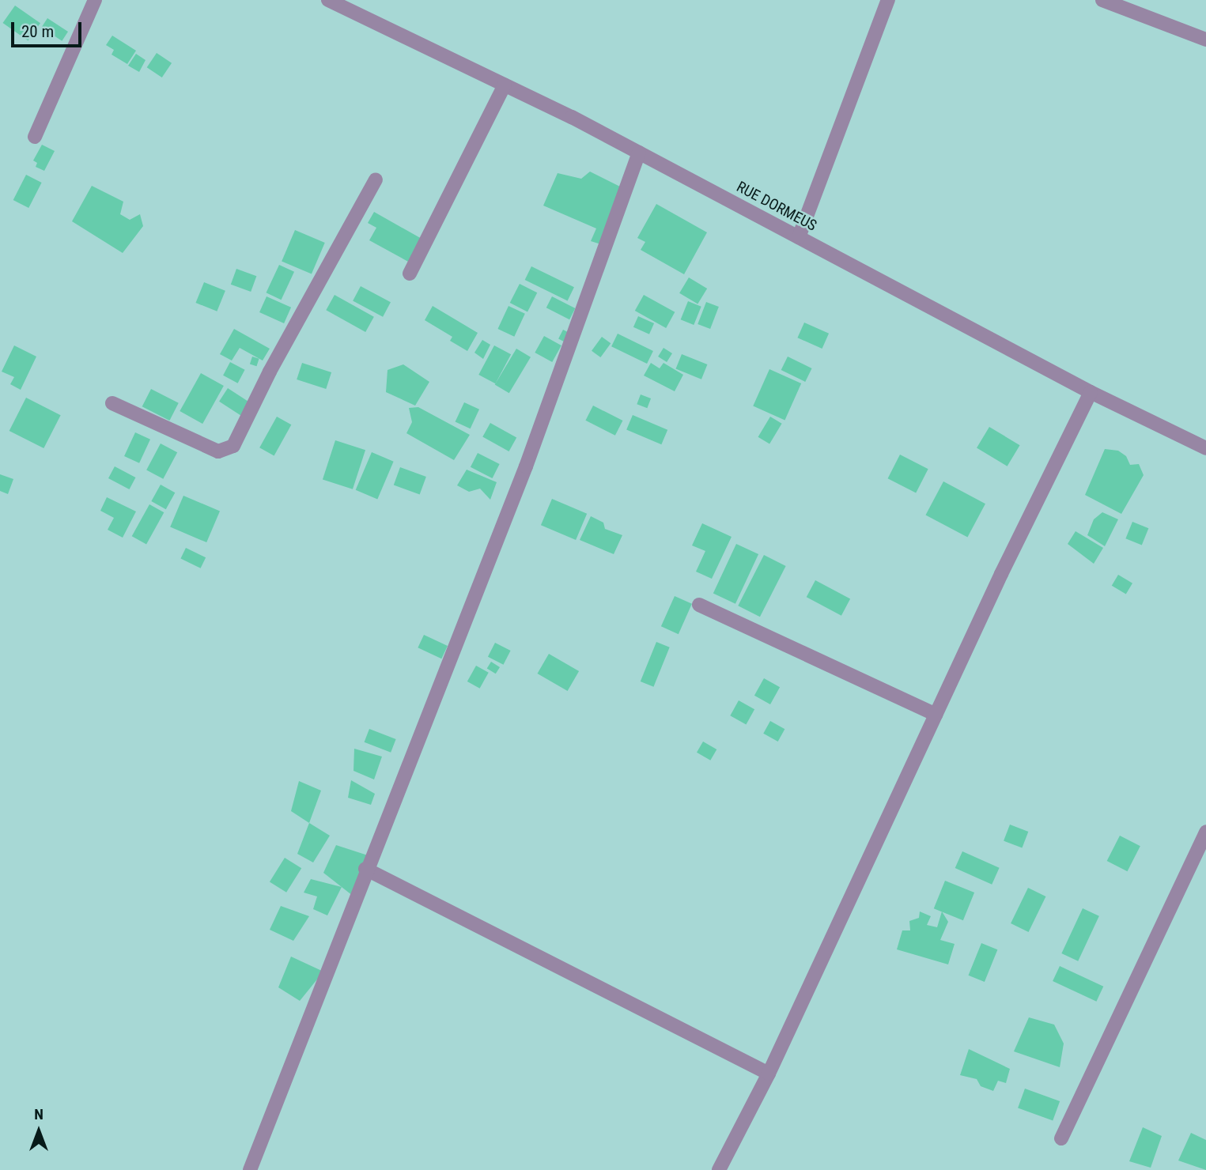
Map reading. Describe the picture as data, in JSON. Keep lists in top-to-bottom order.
{
  "streets": {
    "street": ["RUE DORMEUS"]
  },
  "scale_bar": "20 m",
  "north": "top"
}
